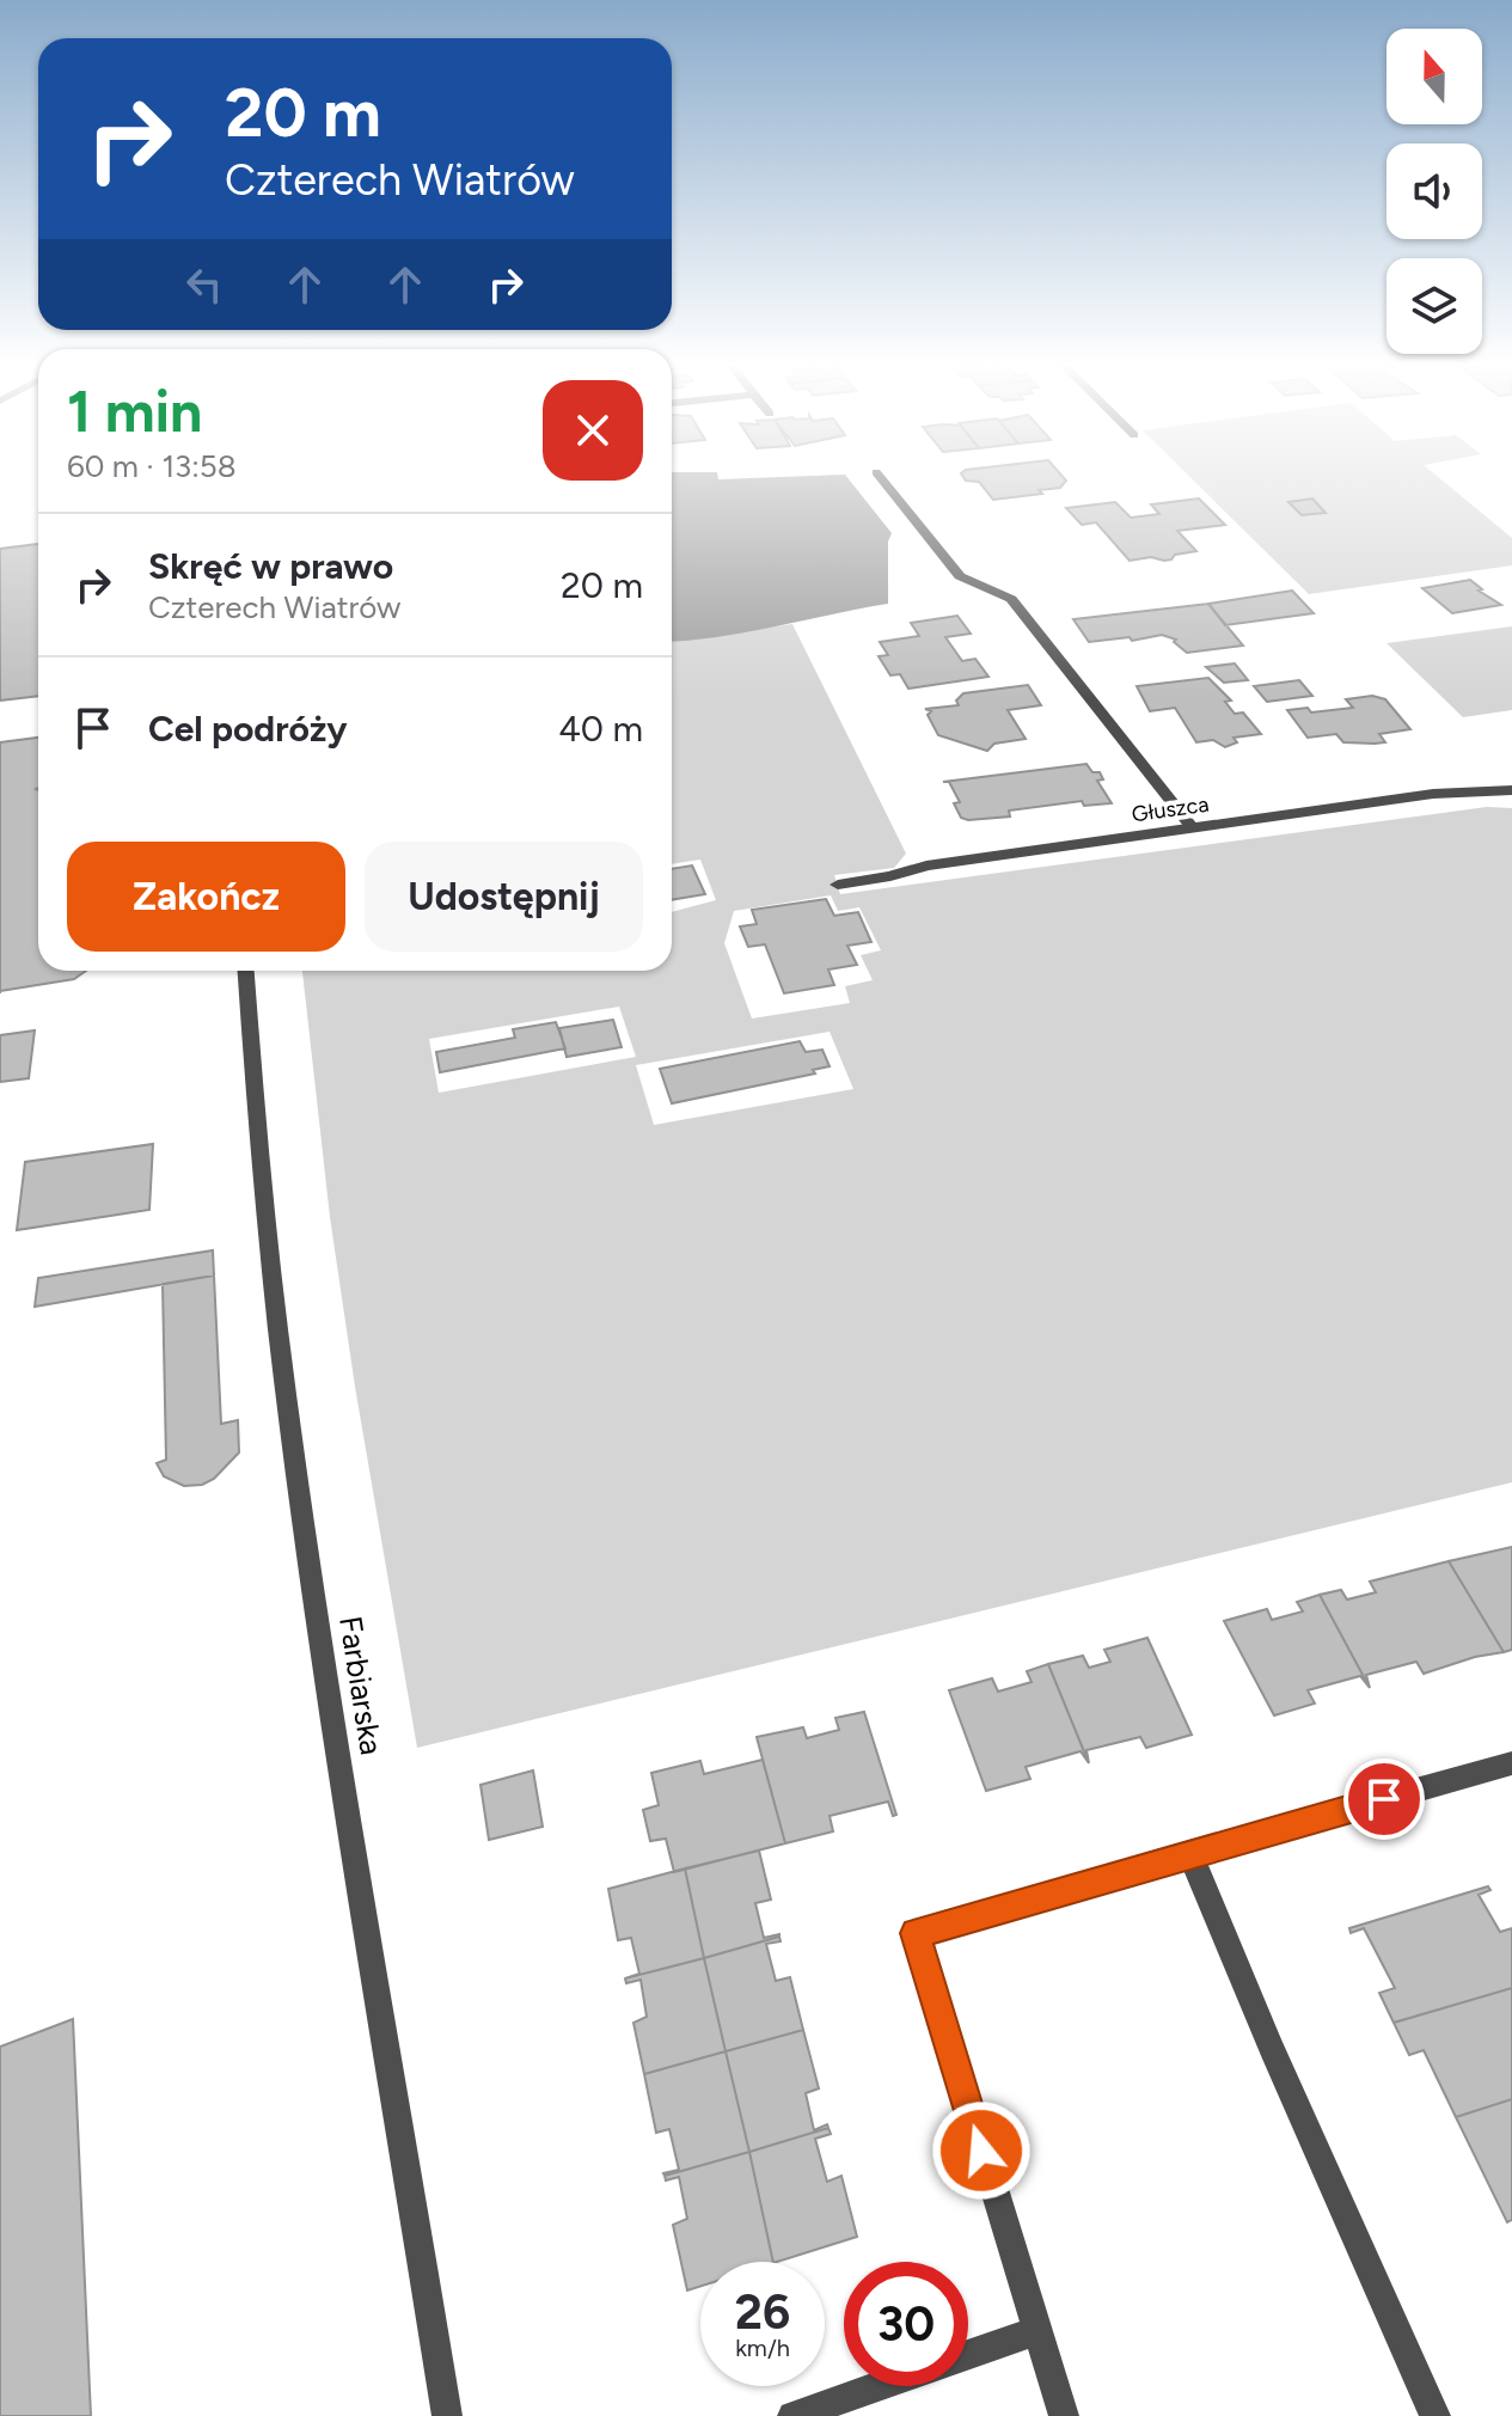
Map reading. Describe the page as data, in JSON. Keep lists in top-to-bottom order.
{
  "streets": {
    "street": ["Głuszca", "Farbiarska"]
  },
  "north": "top",
  "page": {
    "turn": ["20 m", "Czterech Wiatrów"],
    "heading": ["1 min", "60 m · 13:58"],
    "list": [
      {
        "name": "Skręć w prawo",
        "note": "Czterech Wiatrów",
        "value": "20 m"
      },
      {
        "name": "Cel podróży",
        "value": "40 m"
      }
    ],
    "buttons": ["Zakończ", "Udostępnij"],
    "speed": "26 km/h",
    "limit": "30"
  }
}
